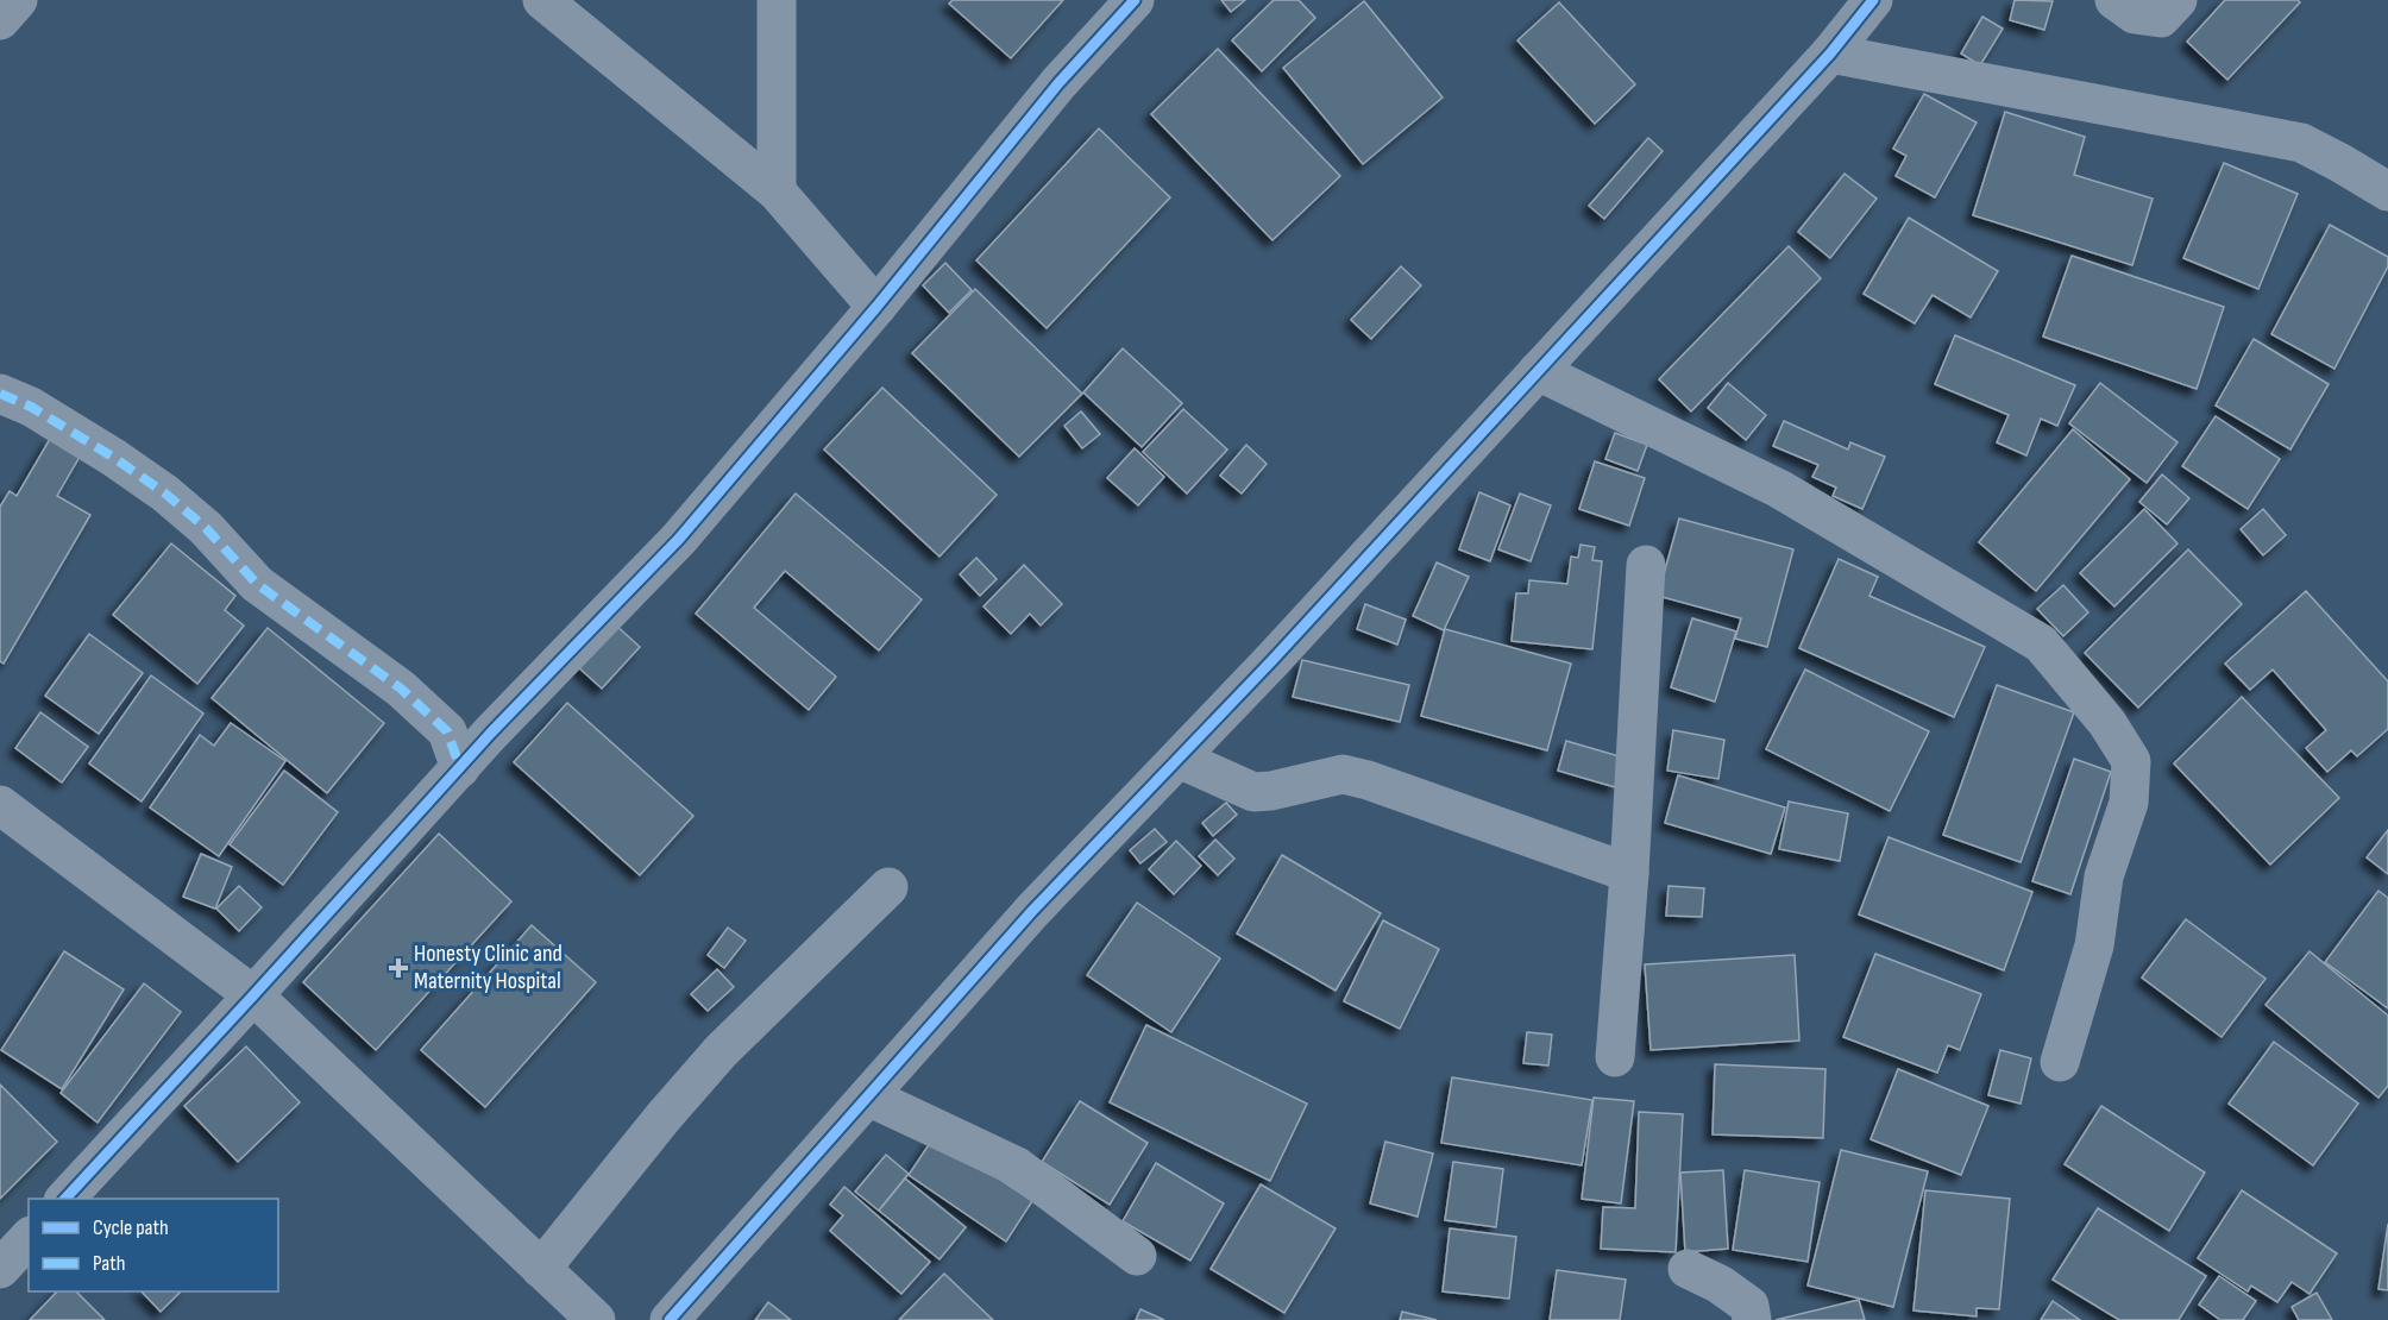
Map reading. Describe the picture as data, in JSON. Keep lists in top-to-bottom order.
{
  "places": {
    "health": ["Honesty Clinic and Maternity Hospital"]
  },
  "legend": ["Cycle path", "Path"]
}
